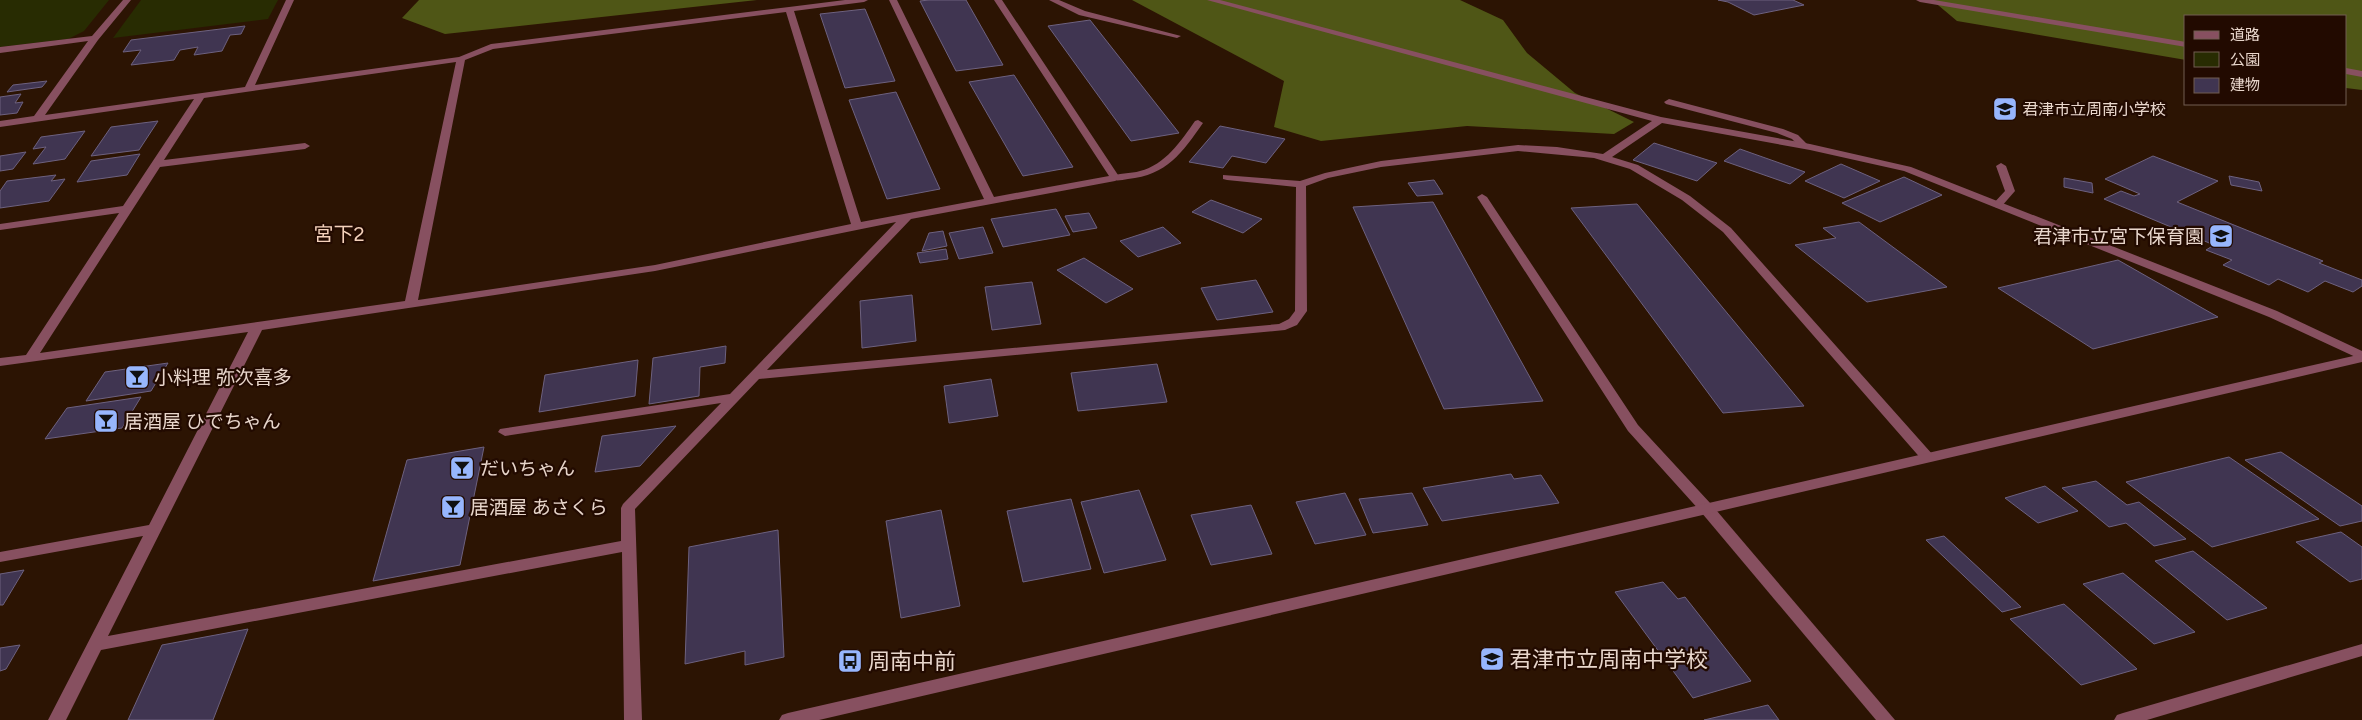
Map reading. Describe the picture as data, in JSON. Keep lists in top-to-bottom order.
{
  "districts": ["宮下2"],
  "places": {
    "school or university": ["君津市立周南小学校", "君津市立宮下保育園", "君津市立周南中学校"],
    "bar": [
      "小料理 弥次喜多",
      "居酒屋 ひでちゃん",
      "だいちゃん",
      "居酒屋 あさくら"
    ],
    "bus stop": ["周南中前"]
  },
  "legend": ["道路", "公園", "建物"]
}
